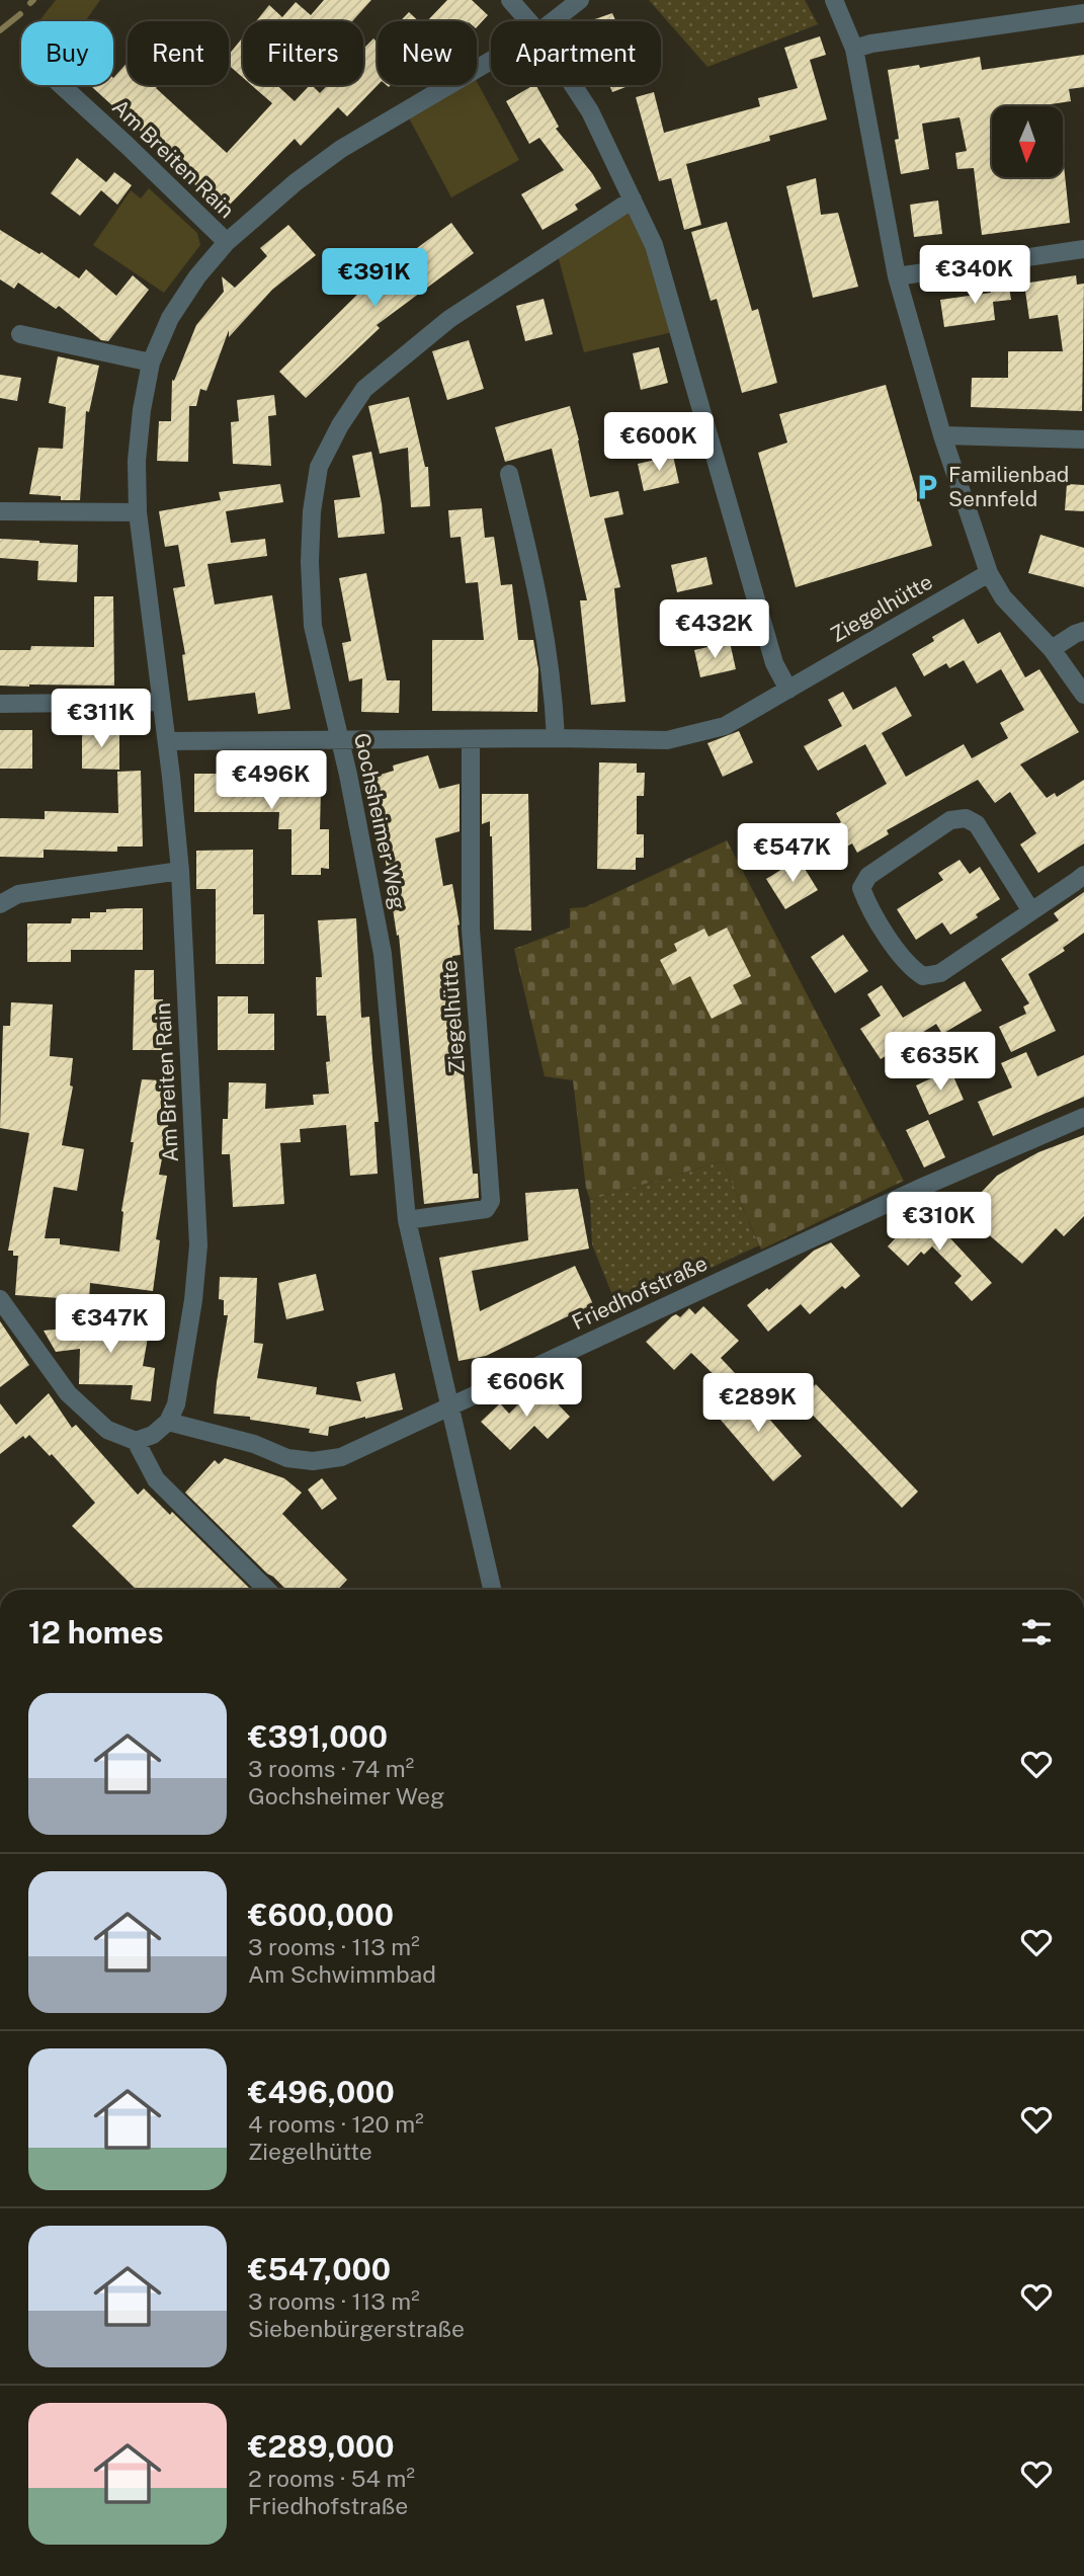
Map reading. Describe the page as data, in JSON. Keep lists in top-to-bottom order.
{
  "streets": {
    "street": [
      "Am Breiten Rain",
      "Ziegelhütte",
      "Gochsheimer Weg",
      "Friedhofstraße"
    ]
  },
  "crossings": [
    ["Am Breiten Rain", "Ziegelhütte"],
    ["Am Breiten Rain", "Friedhofstraße"],
    ["Ziegelhütte", "Gochsheimer Weg"],
    ["Gochsheimer Weg", "Friedhofstraße"]
  ],
  "places": {
    "parking": ["Familienbad Sennfeld"]
  },
  "north": "bottom",
  "page": {
    "chip": [
      "Buy",
      "Rent",
      "Filters",
      "New",
      "Apartment"
    ],
    "price": [
      "€340K",
      "€391K",
      "€600K",
      "€432K",
      "€311K",
      "€496K",
      "€547K",
      "€635K",
      "€310K",
      "€347K",
      "€606K",
      "€289K"
    ],
    "heading": "12 homes",
    "list": [
      {
        "name": "€391,000",
        "note": "3 rooms · 74 m² · Gochsheimer Weg"
      },
      {
        "name": "€600,000",
        "note": "3 rooms · 113 m² · Am Schwimmbad"
      },
      {
        "name": "€496,000",
        "note": "4 rooms · 120 m² · Ziegelhütte"
      },
      {
        "name": "€547,000",
        "note": "3 rooms · 113 m² · Siebenbürgerstraße"
      },
      {
        "name": "€289,000",
        "note": "2 rooms · 54 m² · Friedhofstraße"
      }
    ]
  }
}
